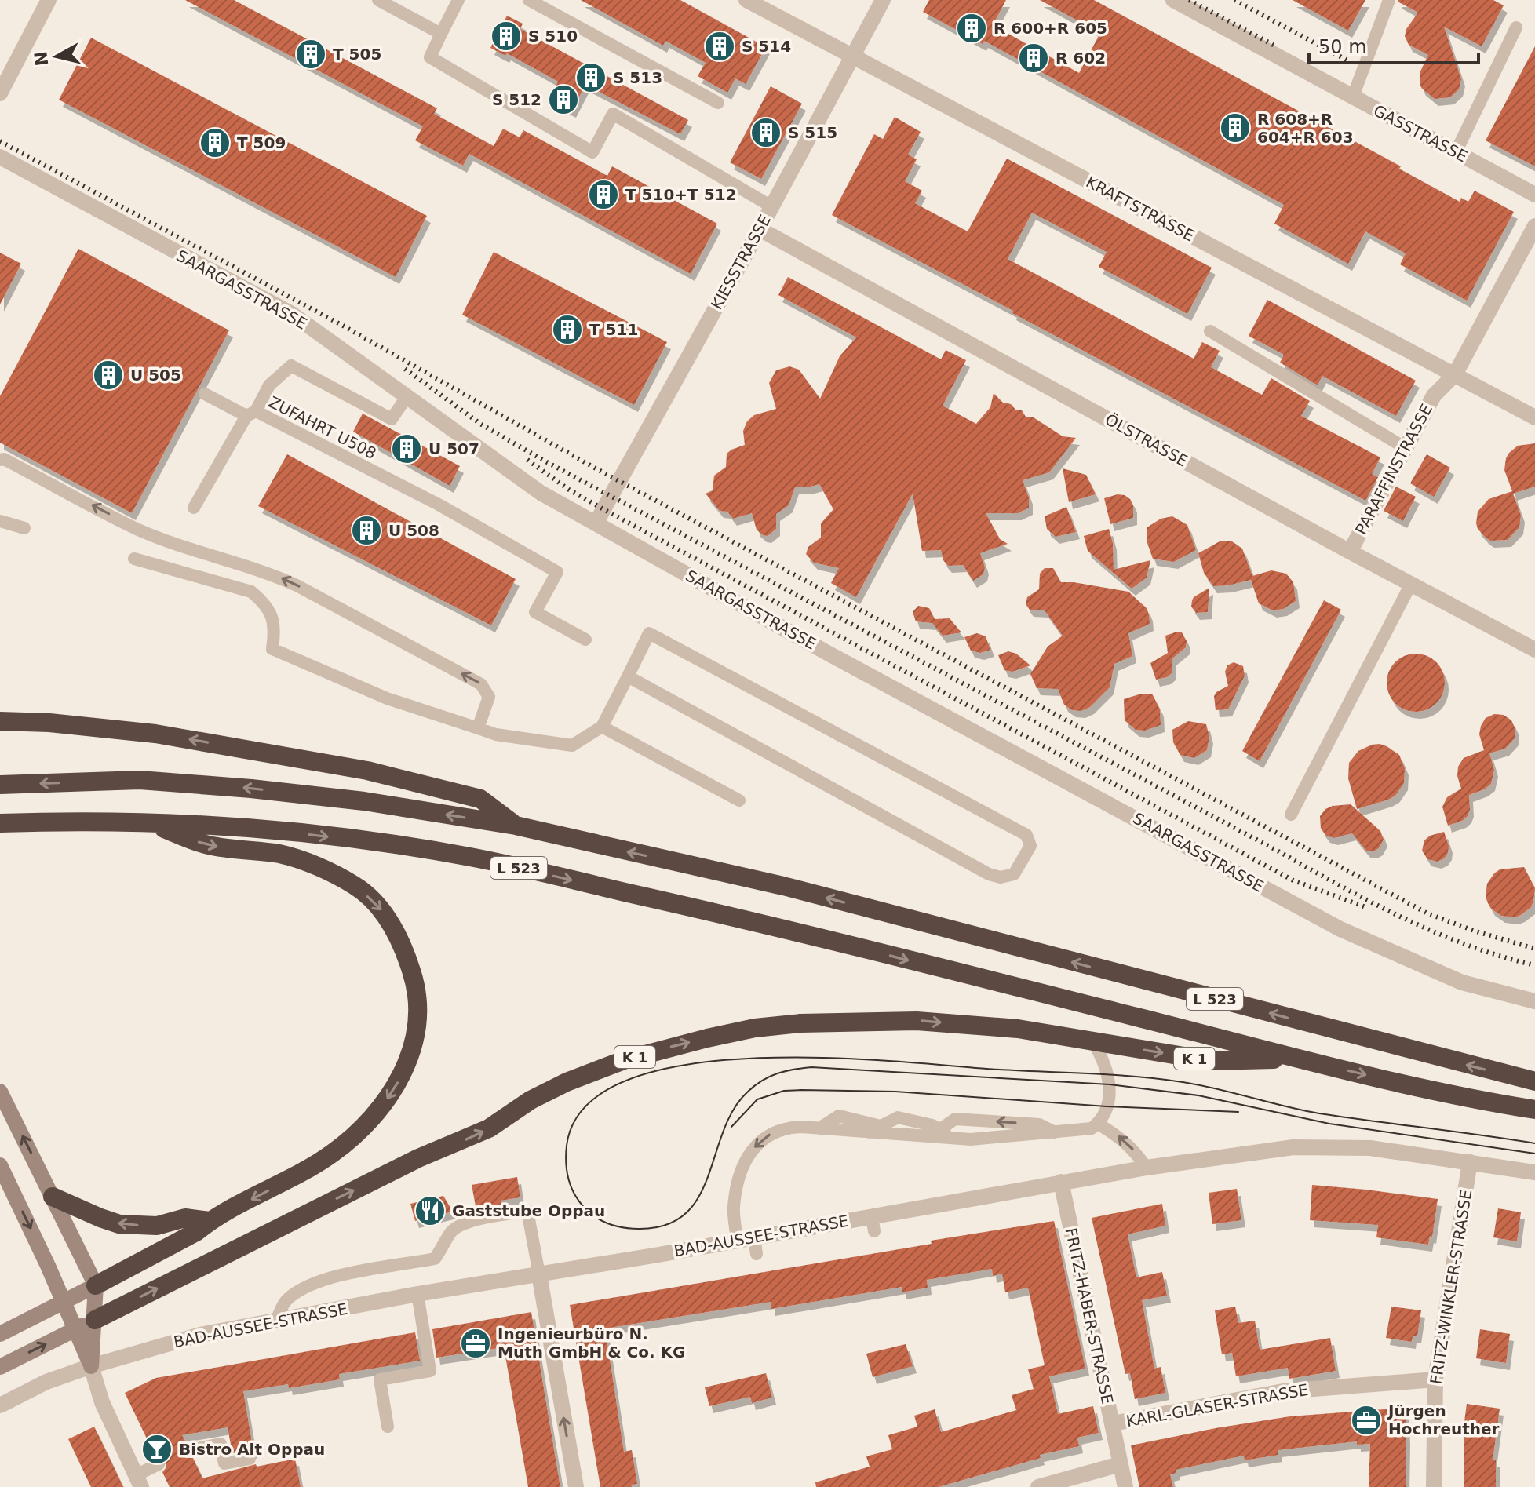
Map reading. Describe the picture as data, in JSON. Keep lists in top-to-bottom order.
{
  "streets": {
    "highway": ["L 523", "K 1"],
    "street": [
      "GASSTRASSE",
      "KRAFTSTRASSE",
      "KIESSTRASSE",
      "SAARGASSTRASSE",
      "ÖLSTRASSE",
      "PARAFFINSTRASSE",
      "BAD-AUSSEE-STRASSE",
      "FRITZ-WINKLER-STRASSE",
      "FRITZ-HABER-STRASSE",
      "KARL-GLASER-STRASSE"
    ],
    "lane": ["ZUFAHRT U508"]
  },
  "crossings": [
    ["KRAFTSTRASSE", "KIESSTRASSE"],
    ["KRAFTSTRASSE", "PARAFFINSTRASSE"],
    ["KIESSTRASSE", "SAARGASSTRASSE"],
    ["KIESSTRASSE", "ÖLSTRASSE"],
    ["SAARGASSTRASSE", "ZUFAHRT U508"],
    ["ÖLSTRASSE", "PARAFFINSTRASSE"],
    ["L 523", "K 1"],
    ["BAD-AUSSEE-STRASSE", "FRITZ-WINKLER-STRASSE"],
    ["BAD-AUSSEE-STRASSE", "FRITZ-HABER-STRASSE"],
    ["FRITZ-WINKLER-STRASSE", "KARL-GLASER-STRASSE"],
    ["FRITZ-HABER-STRASSE", "KARL-GLASER-STRASSE"]
  ],
  "places": {
    "building": [
      "R 600+R 605",
      "S 510",
      "S 514",
      "T 505",
      "R 602",
      "S 513",
      "S 512",
      "R 608+R 604+R 603",
      "S 515",
      "T 509",
      "T 510+T 512",
      "T 511",
      "U 505",
      "U 507",
      "U 508"
    ],
    "restaurant": ["Gaststube Oppau"],
    "office": ["Ingenieurbüro N. Muth GmbH & Co. KG", "Jürgen Hochreuther"],
    "bar": ["Bistro Alt Oppau"]
  },
  "scale_bar": "50 m",
  "north": "left"
}
